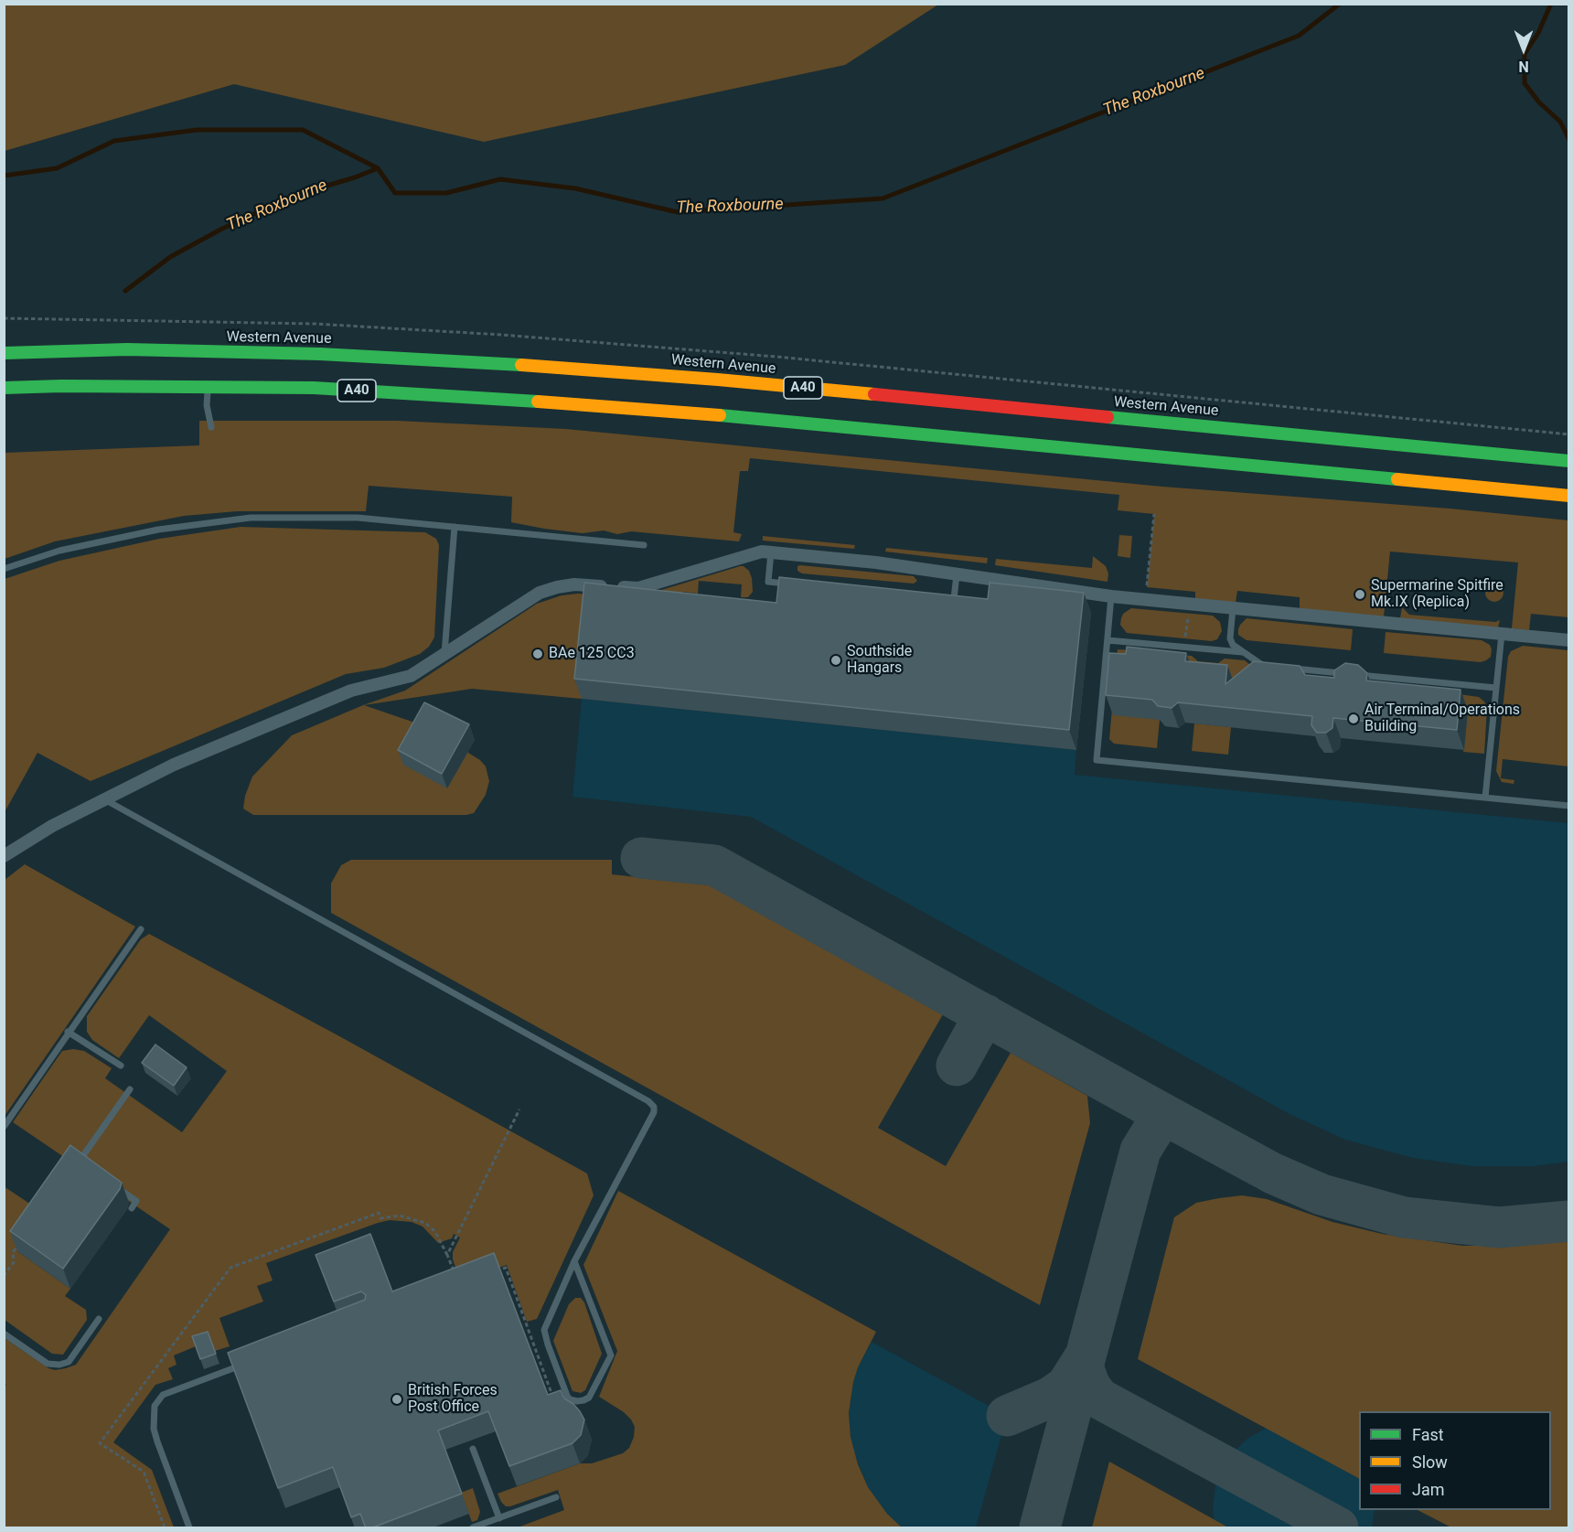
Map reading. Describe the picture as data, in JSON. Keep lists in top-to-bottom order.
{
  "streets": {
    "highway": ["Western Avenue", "A40"]
  },
  "water": ["The Roxbourne"],
  "places": [
    "Supermarine Spitfire Mk.IX (Replica)",
    "BAe 125 CC3",
    "Southside Hangars",
    "Air Terminal/Operations Building",
    "British Forces Post Office"
  ],
  "legend": ["Fast", "Slow", "Jam"],
  "north": "bottom"
}
